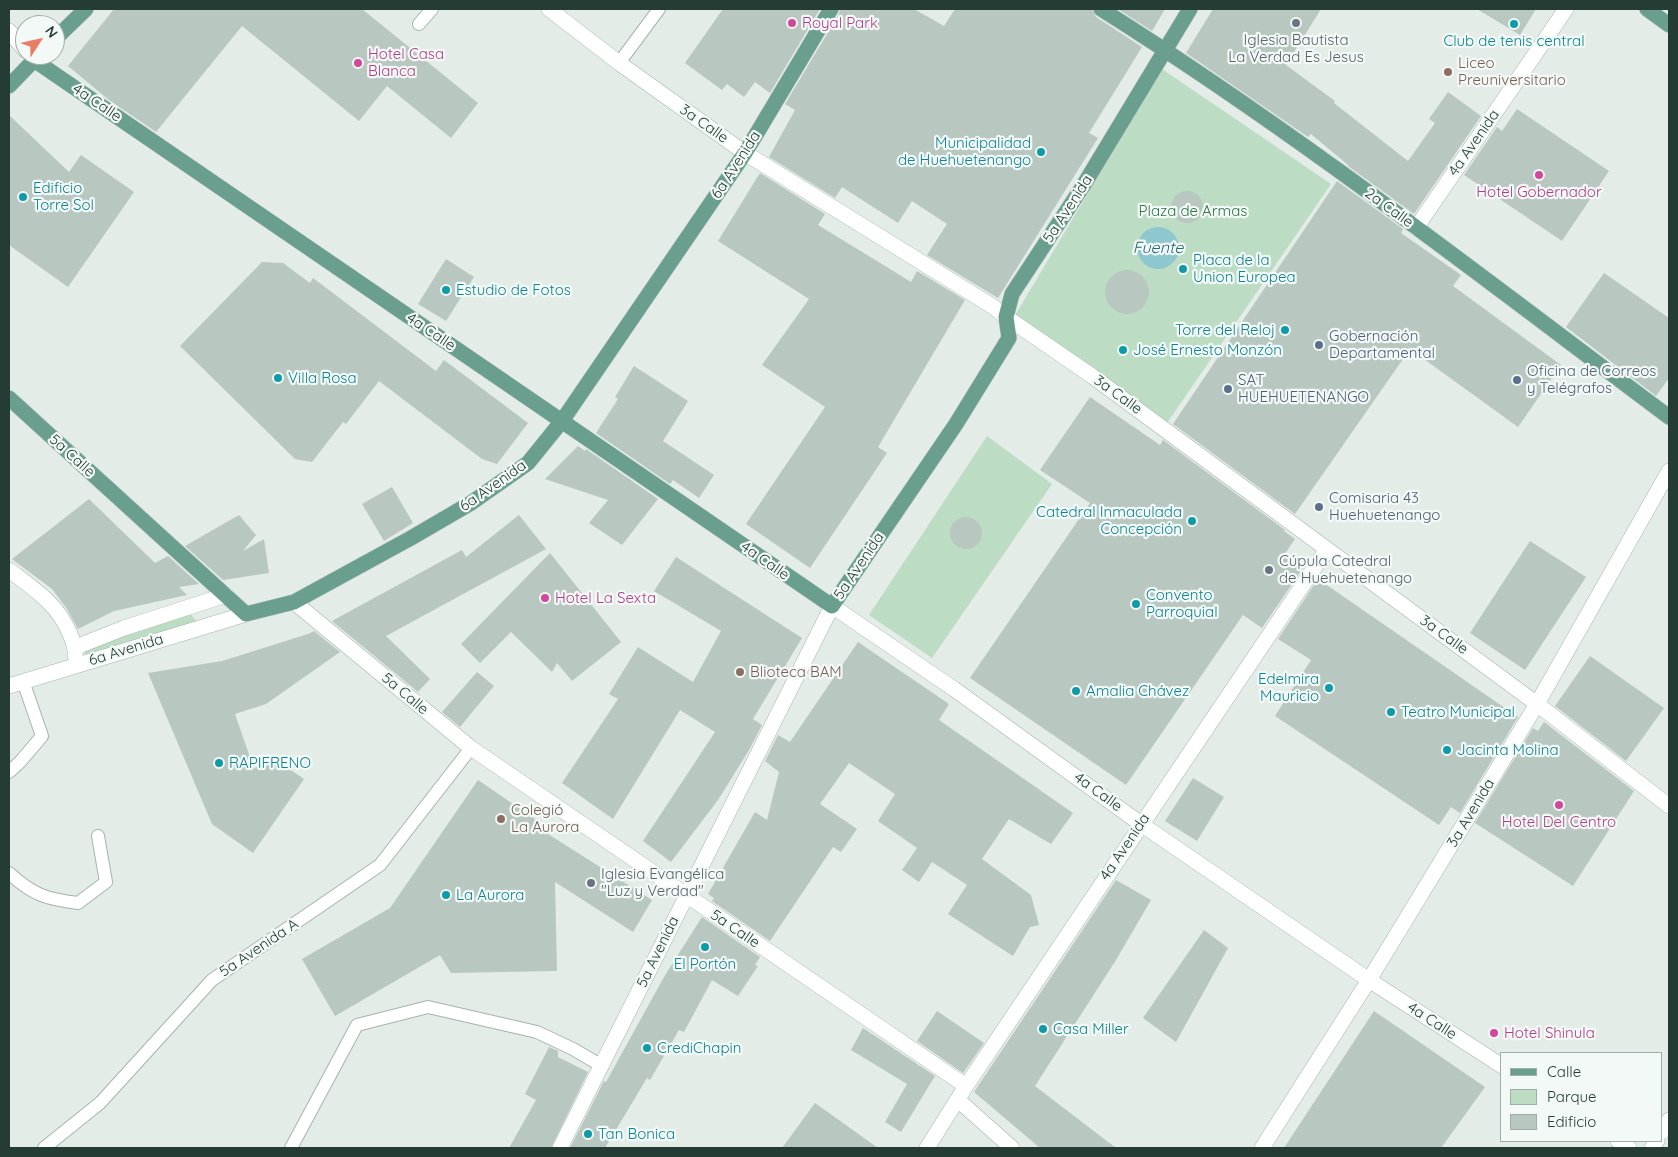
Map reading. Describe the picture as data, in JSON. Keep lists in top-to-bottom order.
{
  "streets": {
    "main road": [
      "4a Calle",
      "6a Avenida",
      "2a Calle",
      "5a Avenida",
      "5a Calle"
    ],
    "street": ["3a Calle", "4a Avenida", "3a Avenida"],
    "lane": ["5a Avenida A"]
  },
  "crossings": [
    ["4a Calle", "4a Avenida"],
    ["4a Calle", "6a Avenida"],
    ["4a Calle", "5a Avenida"],
    ["4a Calle", "3a Avenida"],
    ["3a Calle", "4a Avenida"],
    ["3a Calle", "6a Avenida"],
    ["3a Calle", "5a Avenida"],
    ["3a Calle", "3a Avenida"],
    ["4a Avenida", "2a Calle"],
    ["4a Avenida", "5a Calle"],
    ["6a Avenida", "5a Calle"],
    ["2a Calle", "5a Avenida"],
    ["5a Avenida", "5a Calle"],
    ["5a Calle", "5a Avenida A"]
  ],
  "water": ["Fuente"],
  "parks": ["Plaza de Armas"],
  "places": [
    "Royal Park",
    "Iglesia Bautista La Verdad Es Jesus",
    "Club de tenis central",
    "Hotel Casa Blanca",
    "Liceo Preuniversitario",
    "Municipalidad de Huehuetenango",
    "Hotel Gobernador",
    "Edificio Torre Sol",
    "Placa de la Union Europea",
    "Estudio de Fotos",
    "Torre del Reloj",
    "Gobernación Departamental",
    "José Ernesto Monzón",
    "Villa Rosa",
    "Oficina de Correos y Telégrafos",
    "SAT HUEHUETENANGO",
    "Comisaria 43 Huehuetenango",
    "Catedral Inmaculada Concepción",
    "Cúpula Catedral de Huehuetenango",
    "Hotel La Sexta",
    "Convento Parroquial",
    "Blioteca BAM",
    "Edelmira Mauricio",
    "Amalia Chávez",
    "Teatro Municipal",
    "Jacinta Molina",
    "RAPIFRENO",
    "Hotel Del Centro",
    "Colegió La Aurora",
    "Iglesia Evangélica \"Luz y Verdad\"",
    "La Aurora",
    "El Portón",
    "Casa Miller",
    "Hotel Shinula",
    "CrediChapin",
    "Tan Bonica"
  ],
  "legend": ["Calle", "Parque", "Edificio"],
  "north": "top right"
}
